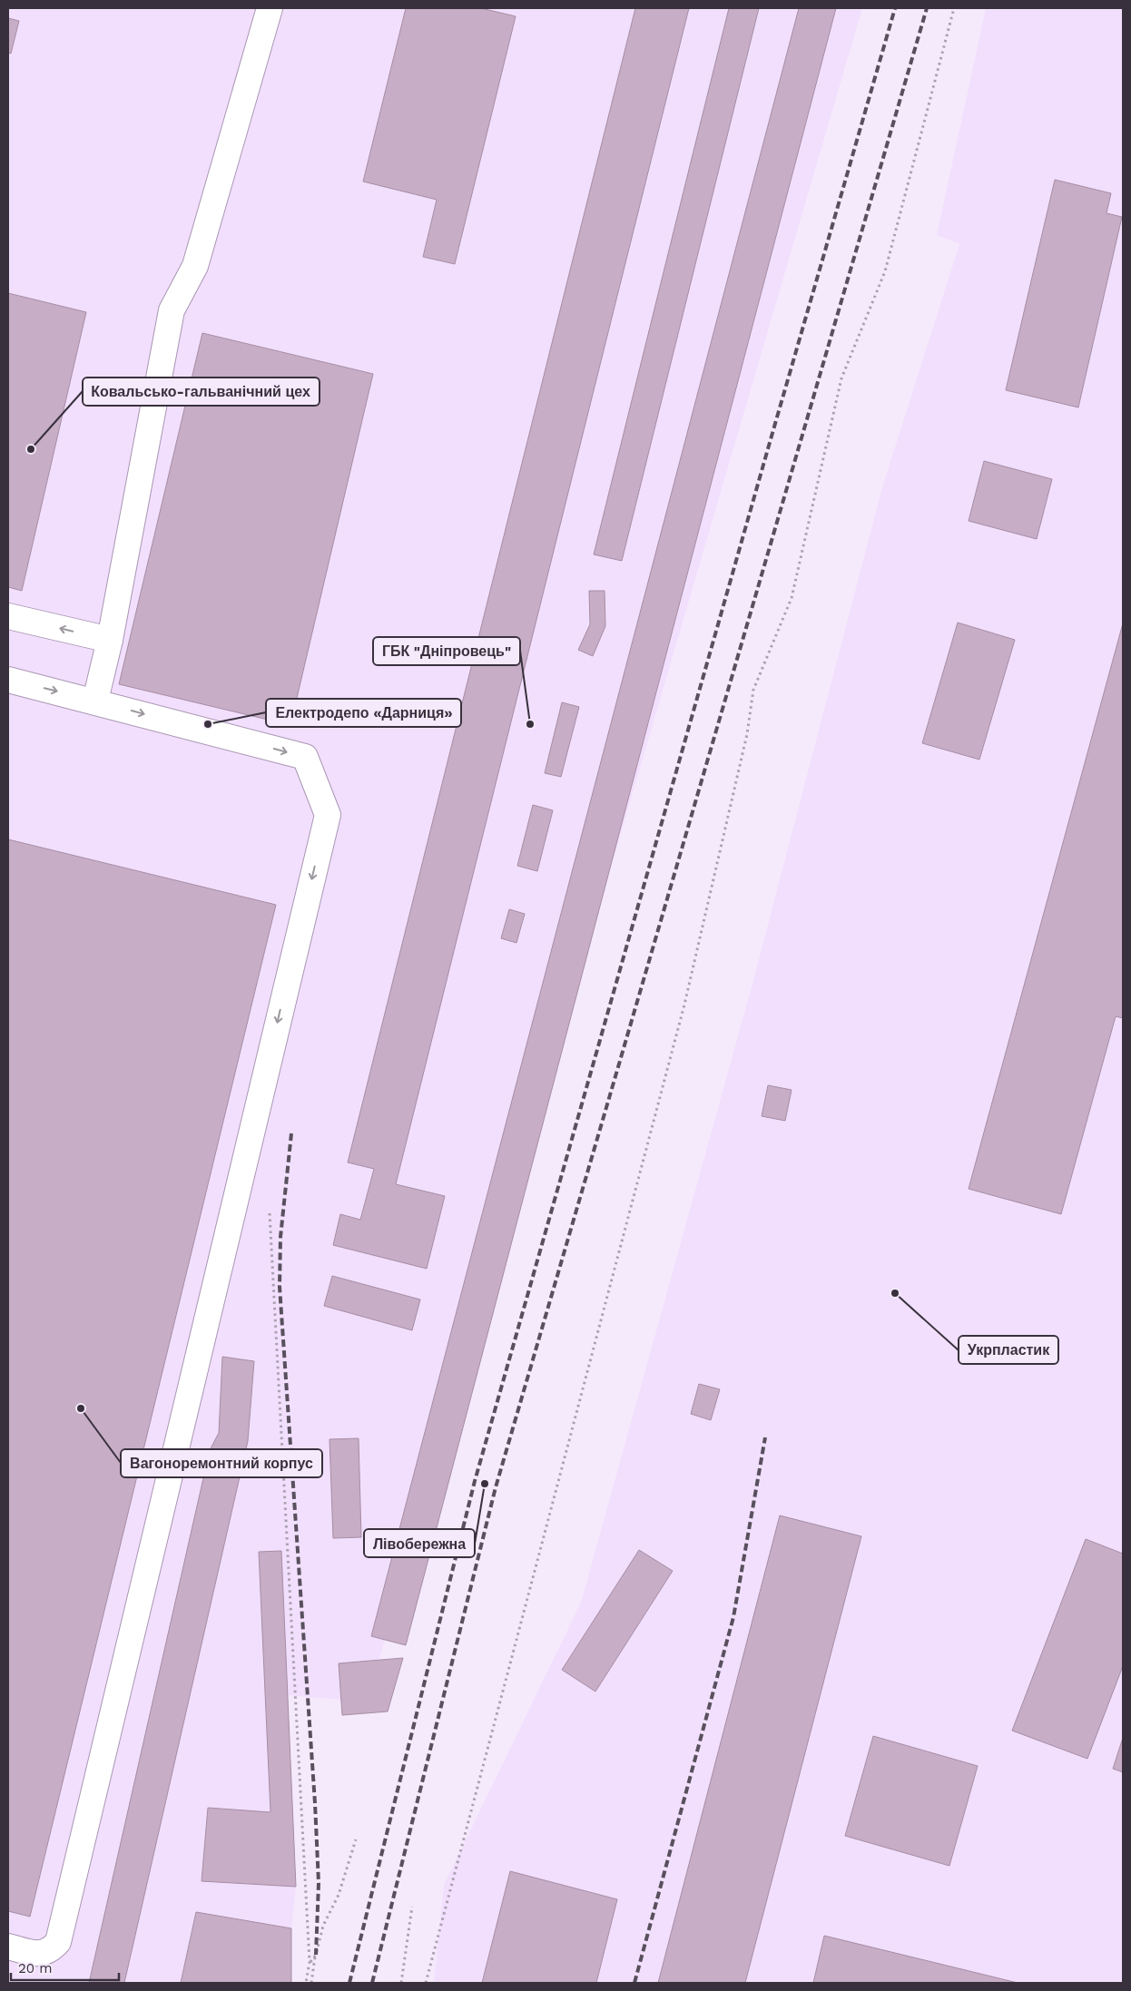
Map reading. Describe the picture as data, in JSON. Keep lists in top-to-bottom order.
{
  "places": [
    "Ковальсько-гальванічний цех",
    "Електродепо «Дарниця»",
    "ГБК \"Дніпровець\"",
    "Укрпластик",
    "Вагоноремонтний корпус",
    "Лівобережна"
  ],
  "scale_bar": "20 m"
}
